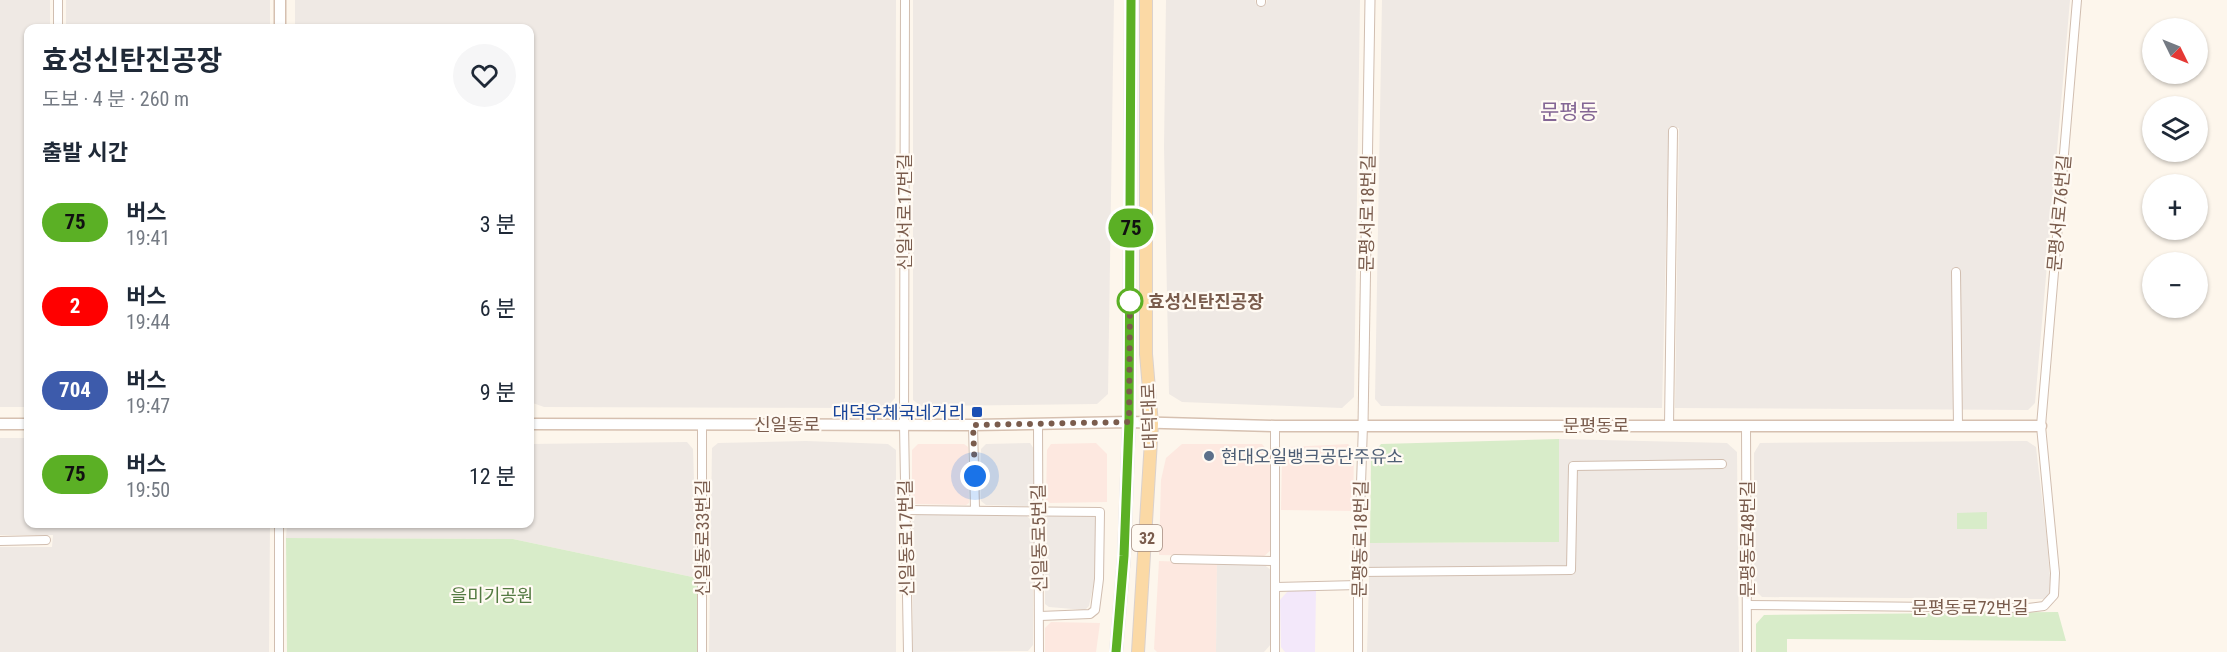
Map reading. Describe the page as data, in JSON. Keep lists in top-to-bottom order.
{
  "streets": {
    "main road": [
      "대덕대로",
      "신일동로",
      "문평동로",
      "32"
    ],
    "street": [
      "신일서로17번길",
      "문평서로18번길",
      "문평서로76번길",
      "신일동로33번길",
      "신일동로17번길",
      "신일동로5번길",
      "문평동로18번길",
      "문평동로48번길",
      "문평동로72번길"
    ]
  },
  "crossings": [
    ["신일서로17번길", "신일동로"],
    ["신일서로17번길", "신일동로17번길"],
    ["문평서로18번길", "문평동로"],
    ["문평서로18번길", "문평동로18번길"],
    ["문평서로76번길", "문평동로"],
    ["문평서로76번길", "문평동로72번길"],
    ["대덕대로", "신일동로"],
    ["대덕대로", "문평동로"],
    ["신일동로", "문평동로"],
    ["신일동로", "신일동로33번길"],
    ["신일동로", "신일동로17번길"],
    ["신일동로", "신일동로5번길"],
    ["문평동로", "문평동로18번길"],
    ["문평동로", "문평동로48번길"],
    ["문평동로", "문평동로72번길"],
    ["문평동로48번길", "문평동로72번길"]
  ],
  "districts": ["문평동"],
  "parks": ["을미기공원"],
  "places": {
    "other": ["효성신탄진공장", "현대오일뱅크공단주유소"],
    "transit": ["대덕우체국네거리"]
  },
  "lines": ["bus line 75"],
  "north": "bottom right",
  "page": {
    "on_map": "75",
    "map_buttons": ["+", "−"],
    "heading": [
      ["효성신탄진공장", "도보 · 4 분 · 260 m"],
      "출발 시간"
    ],
    "list": [
      {
        "mark": "75",
        "name": "버스",
        "note": "19:41",
        "value": "3 분"
      },
      {
        "mark": "2",
        "name": "버스",
        "note": "19:44",
        "value": "6 분"
      },
      {
        "mark": "704",
        "name": "버스",
        "note": "19:47",
        "value": "9 분"
      },
      {
        "mark": "75",
        "name": "버스",
        "note": "19:50",
        "value": "12 분"
      }
    ]
  }
}
